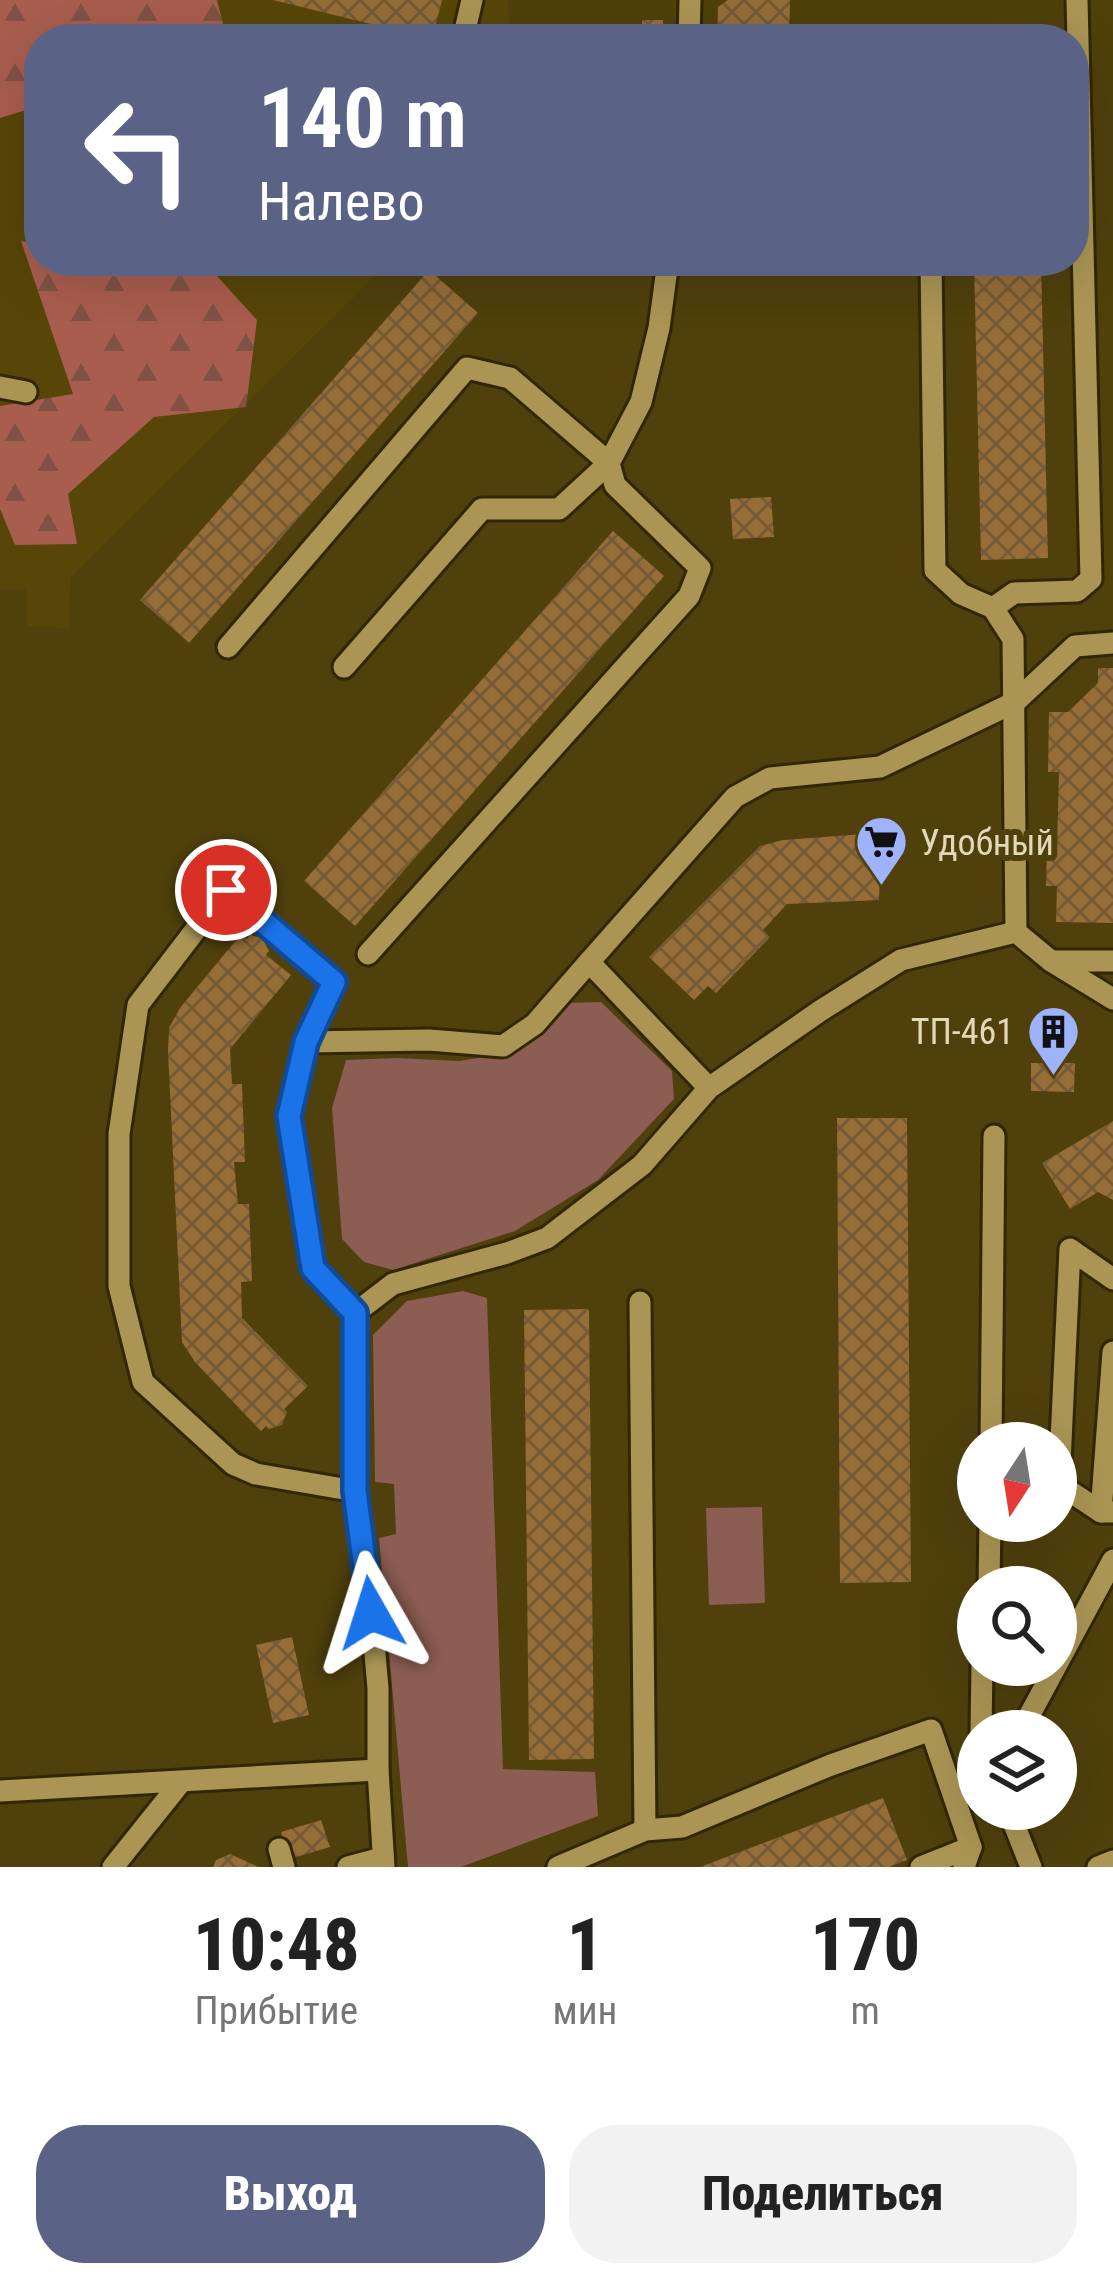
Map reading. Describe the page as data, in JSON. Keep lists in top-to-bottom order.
{
  "places": {
    "supermarket": ["Удобный"],
    "building": ["ТП-461"]
  },
  "north": "bottom",
  "page": {
    "turn": ["140 m", "Налево"],
    "eta": [
      "10:48",
      "Прибытие",
      "1",
      "мин",
      "170",
      "m"
    ],
    "buttons": ["Выход", "Поделиться"]
  }
}
